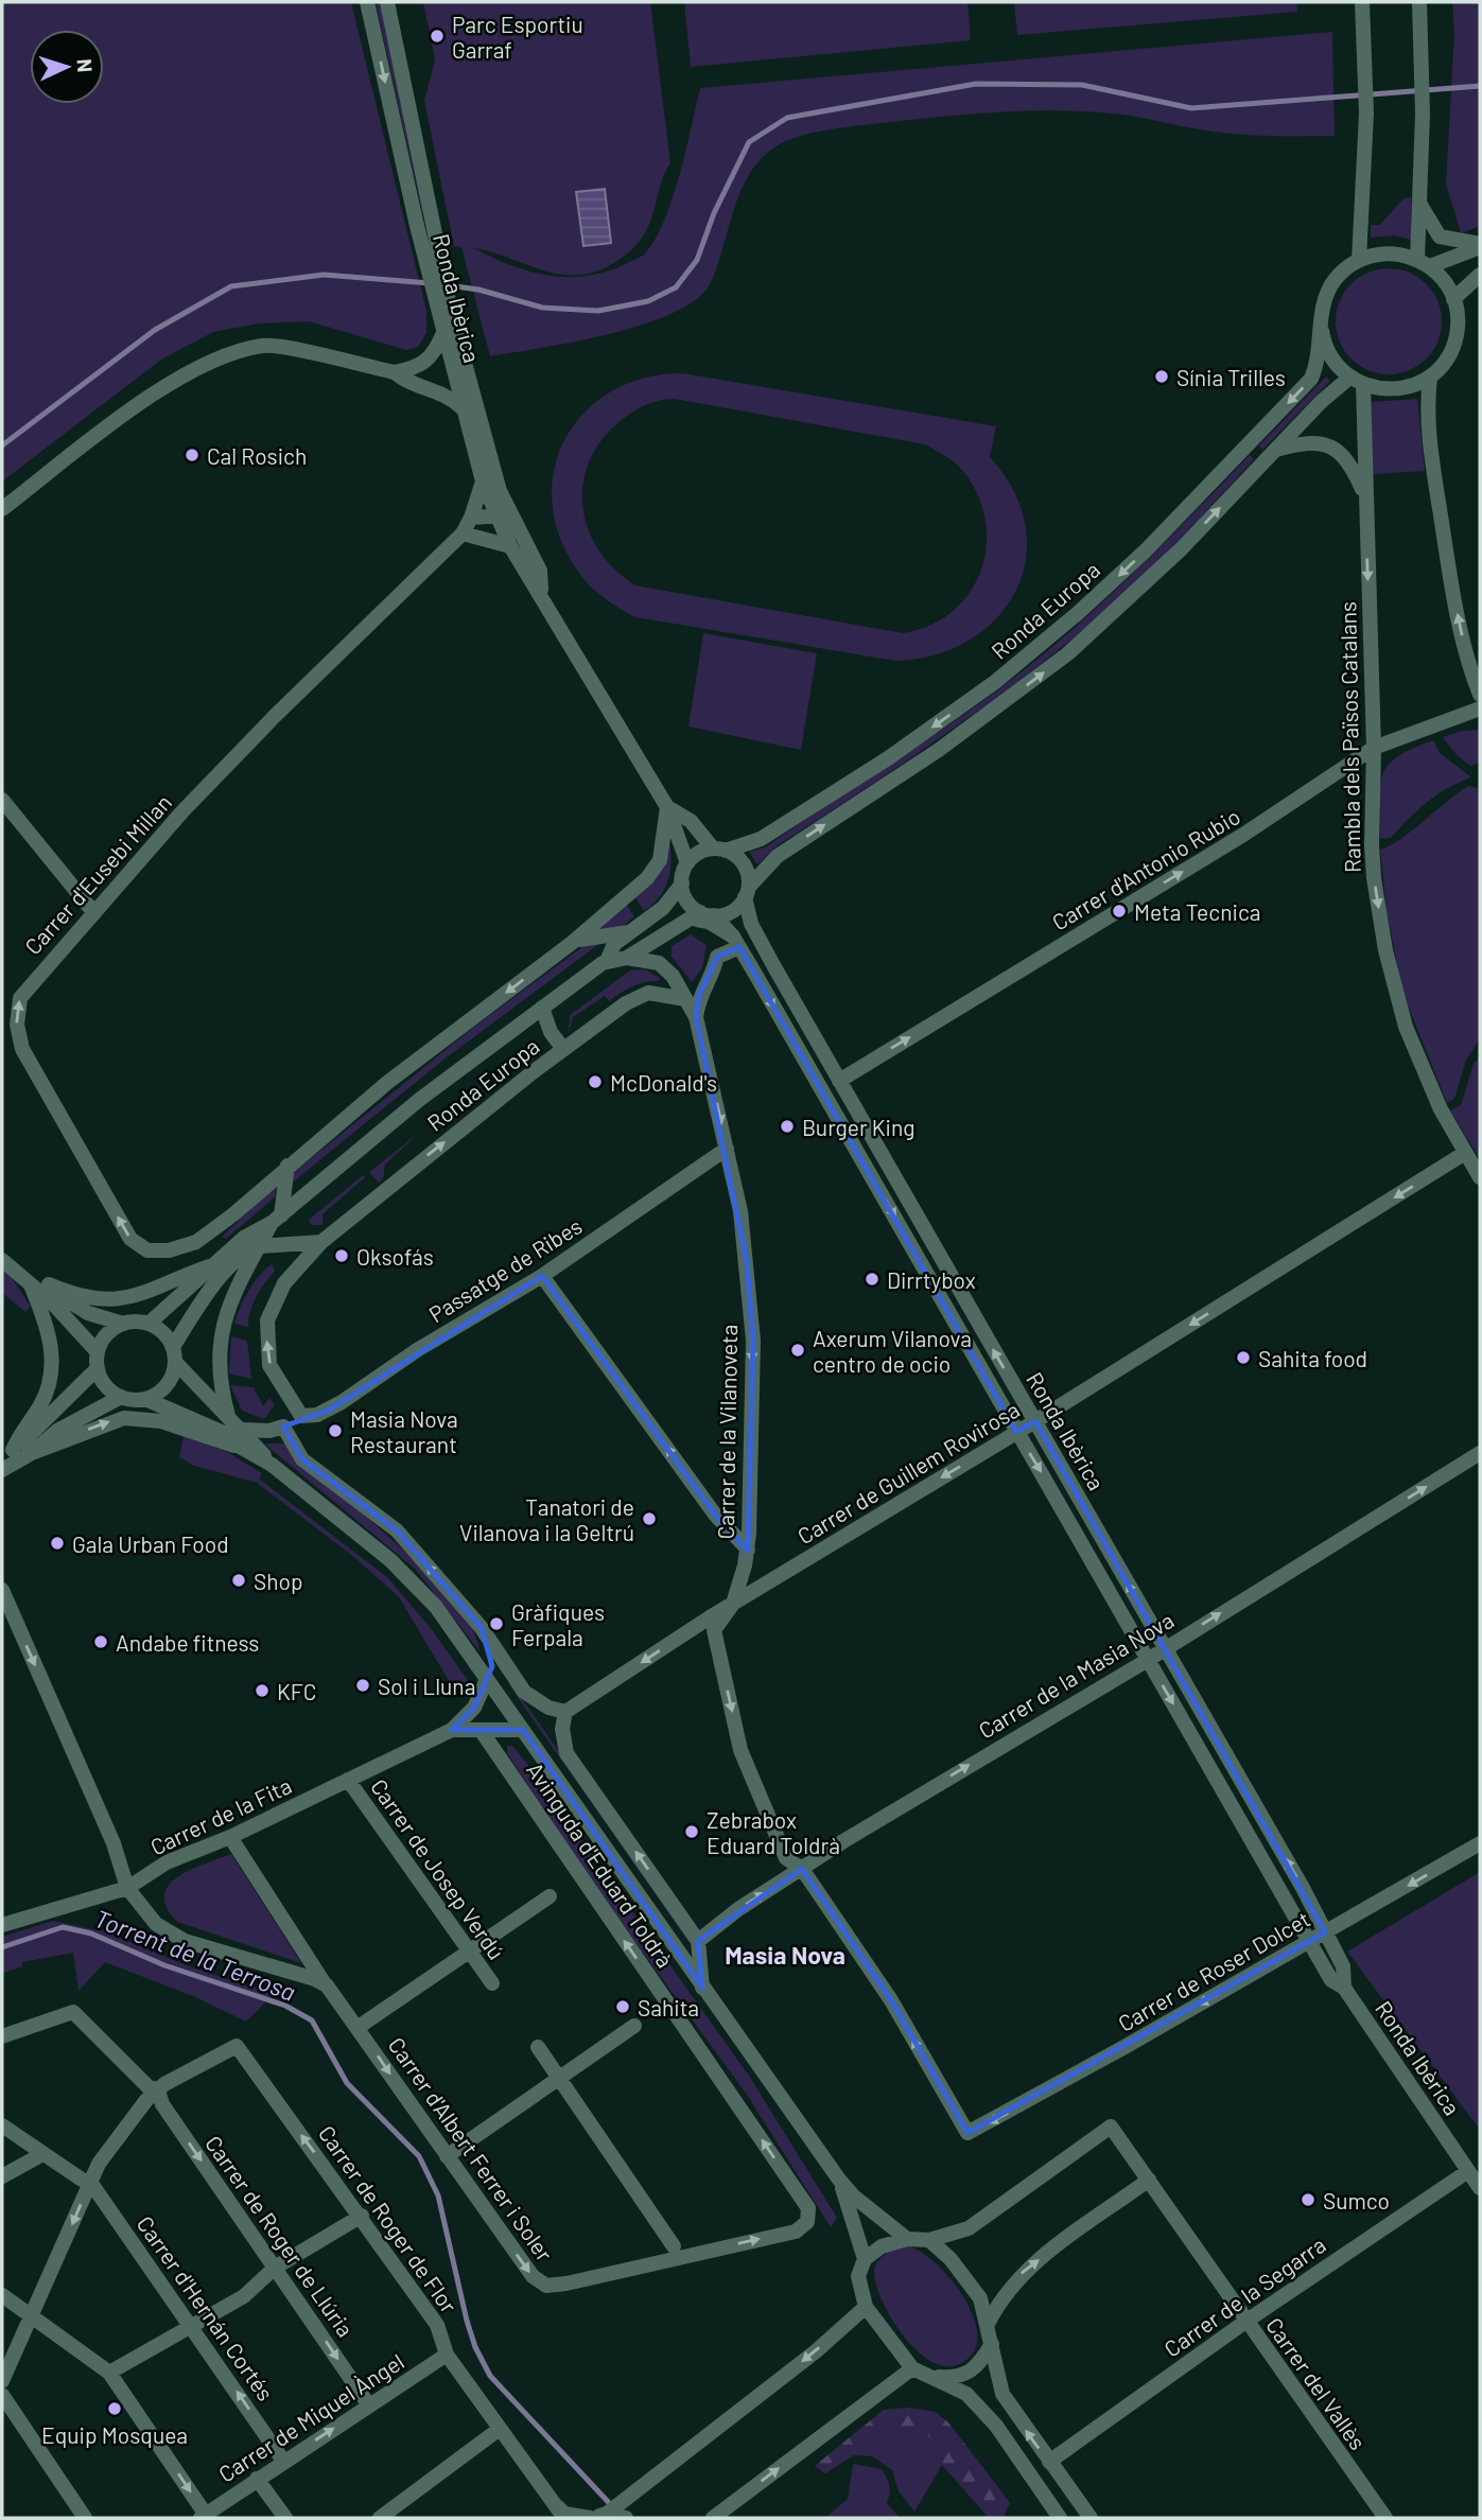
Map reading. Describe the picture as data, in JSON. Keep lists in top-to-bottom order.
{
  "streets": {
    "street": [
      "Ronda Ibèrica",
      "Ronda Europa",
      "Rambla dels Països Catalans",
      "Carrer d'Antonio Rubio",
      "Carrer d'Eusebi Millan",
      "Passatge de Ribes",
      "Carrer de la Vilanoveta",
      "Carrer de Guillem Rovirosa",
      "Carrer de la Masia Nova",
      "Carrer de la Fita",
      "Avinguda d'Eduard Toldrà",
      "Carrer de Josep Verdú",
      "Carrer de Roser Dolcet",
      "Carrer d'Albert Ferrer i Soler",
      "Carrer de Roger de Flor",
      "Carrer de Roger de Llúria",
      "Carrer de la Segarra",
      "Carrer d'Hernán Cortés",
      "Carrer del Vallès",
      "Carrer de Miquel Àngel"
    ]
  },
  "crossings": [
    ["Ronda Ibèrica", "Ronda Europa"],
    ["Ronda Ibèrica", "Carrer d'Antonio Rubio"],
    ["Ronda Ibèrica", "Carrer d'Eusebi Millan"],
    ["Ronda Ibèrica", "Carrer de Guillem Rovirosa"],
    ["Ronda Ibèrica", "Carrer de la Masia Nova"],
    ["Ronda Ibèrica", "Carrer de Roser Dolcet"],
    ["Ronda Ibèrica", "Carrer de la Segarra"],
    ["Ronda Europa", "Rambla dels Països Catalans"],
    ["Ronda Europa", "Carrer d'Eusebi Millan"],
    ["Ronda Europa", "Passatge de Ribes"],
    ["Ronda Europa", "Carrer de la Vilanoveta"],
    ["Rambla dels Països Catalans", "Carrer d'Antonio Rubio"],
    ["Rambla dels Països Catalans", "Carrer de Guillem Rovirosa"],
    ["Passatge de Ribes", "Carrer de la Vilanoveta"],
    ["Carrer de la Vilanoveta", "Carrer de Guillem Rovirosa"],
    ["Carrer de la Vilanoveta", "Carrer de la Masia Nova"],
    ["Carrer de la Vilanoveta", "Carrer de Roser Dolcet"],
    ["Carrer de Guillem Rovirosa", "Avinguda d'Eduard Toldrà"],
    ["Carrer de la Masia Nova", "Avinguda d'Eduard Toldrà"],
    ["Carrer de la Fita", "Avinguda d'Eduard Toldrà"],
    ["Carrer de la Fita", "Carrer de Josep Verdú"],
    ["Carrer de la Fita", "Carrer d'Albert Ferrer i Soler"],
    ["Avinguda d'Eduard Toldrà", "Carrer d'Albert Ferrer i Soler"],
    ["Carrer de Roger de Flor", "Carrer de Roger de Llúria"],
    ["Carrer de Roger de Flor", "Carrer de Miquel Àngel"],
    ["Carrer de Roger de Llúria", "Carrer de Miquel Àngel"],
    ["Carrer de la Segarra", "Carrer del Vallès"],
    ["Carrer d'Hernán Cortés", "Carrer de Miquel Àngel"]
  ],
  "one_way": [
    "Carrer d'Antonio Rubio",
    "Carrer de Guillem Rovirosa",
    "Carrer de la Masia Nova",
    "Carrer de Roser Dolcet",
    "Carrer d'Albert Ferrer i Soler",
    "Carrer de Roger de Llúria"
  ],
  "districts": ["Masia Nova"],
  "water": ["Torrent de la Terrosa"],
  "places": [
    "Parc Esportiu Garraf",
    "Sínia Trilles",
    "Cal Rosich",
    "Meta Tecnica",
    "McDonald's",
    "Burger King",
    "Oksofás",
    "Dirrtybox",
    "Axerum Vilanova centro de ocio",
    "Sahita food",
    "Masia Nova Restaurant",
    "Tanatori de Vilanova i la Geltrú",
    "Gala Urban Food",
    "Shop",
    "Gràfiques Ferpala",
    "Andabe fitness",
    "Sol i Lluna",
    "KFC",
    "Zebrabox Eduard Toldrà",
    "Sahita",
    "Sumco",
    "Equip Mosquea"
  ],
  "north": "right"
}
